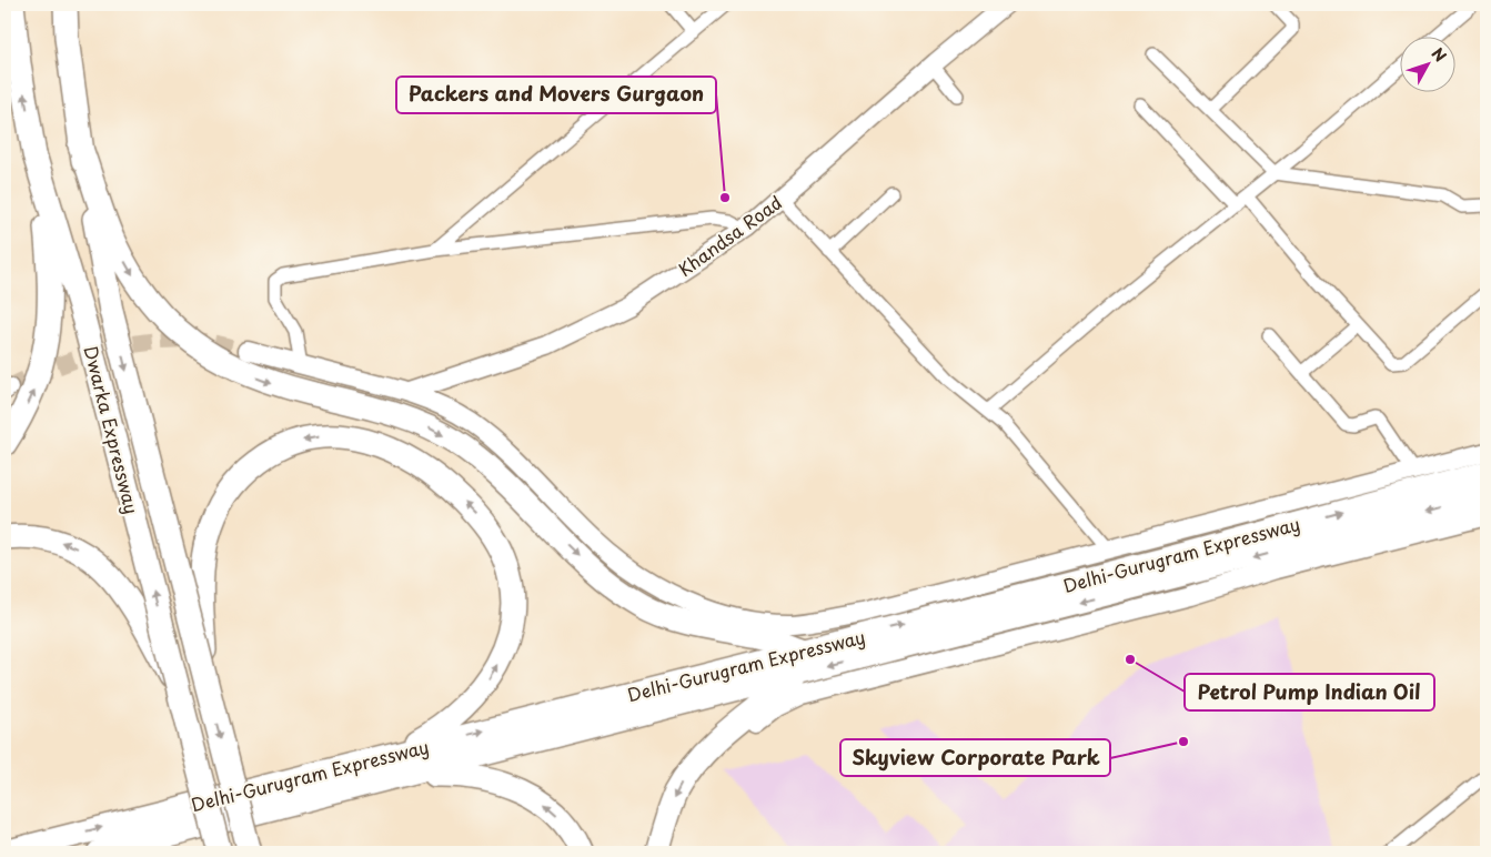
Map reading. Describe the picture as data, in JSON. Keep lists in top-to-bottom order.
{
  "streets": {
    "highway": ["Dwarka Expressway", "Delhi-Gurugram Expressway"],
    "main road": ["Khandsa Road"]
  },
  "places": ["Packers and Movers Gurgaon", "Petrol Pump Indian Oil", "Skyview Corporate Park"],
  "north": "top right"
}
